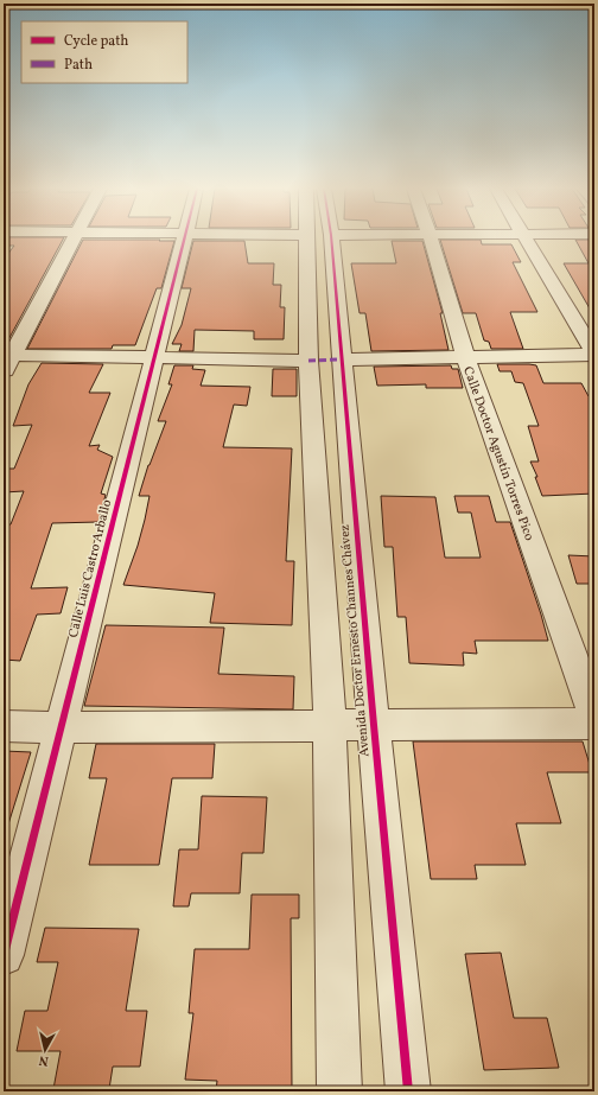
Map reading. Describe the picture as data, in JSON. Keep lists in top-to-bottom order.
{
  "streets": {
    "street": ["Calle Doctor Agustín Torres Pico", "Calle Luis Castro Arballo", "Avenida Doctor Ernesto Channes Chávez"]
  },
  "legend": ["Cycle path", "Path"],
  "north": "bottom"
}
